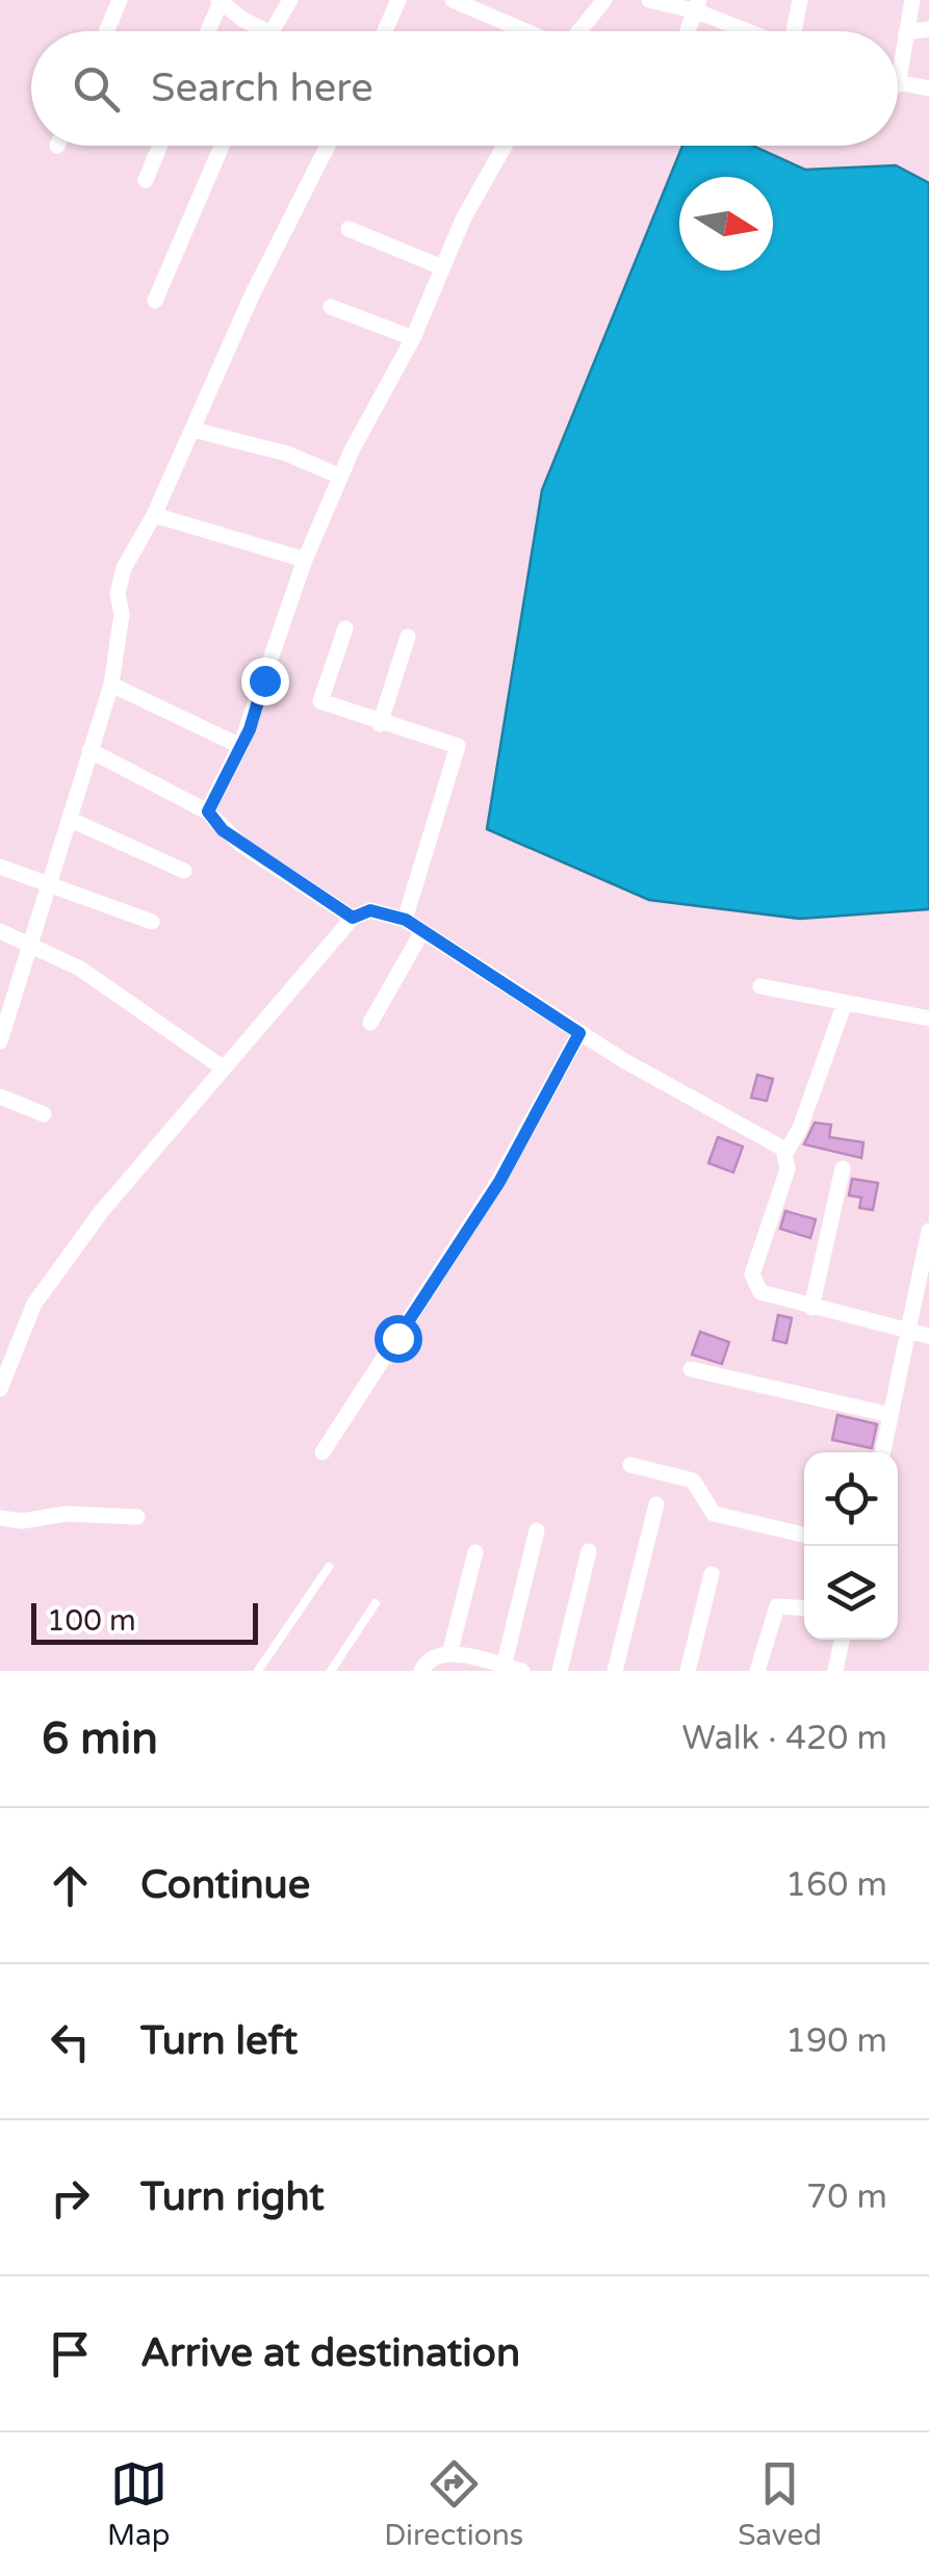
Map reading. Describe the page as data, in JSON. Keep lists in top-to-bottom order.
{
  "scale_bar": "100 m",
  "north": "right",
  "page": {
    "search": "Search here",
    "scale": "100 m",
    "heading": ["6 min", "Walk · 420 m"],
    "list": [
      ["Continue", "160 m"],
      ["Turn left", "190 m"],
      ["Turn right", "70 m"],
      "Arrive at destination"
    ],
    "nav": ["Map", "Directions", "Saved"]
  }
}
